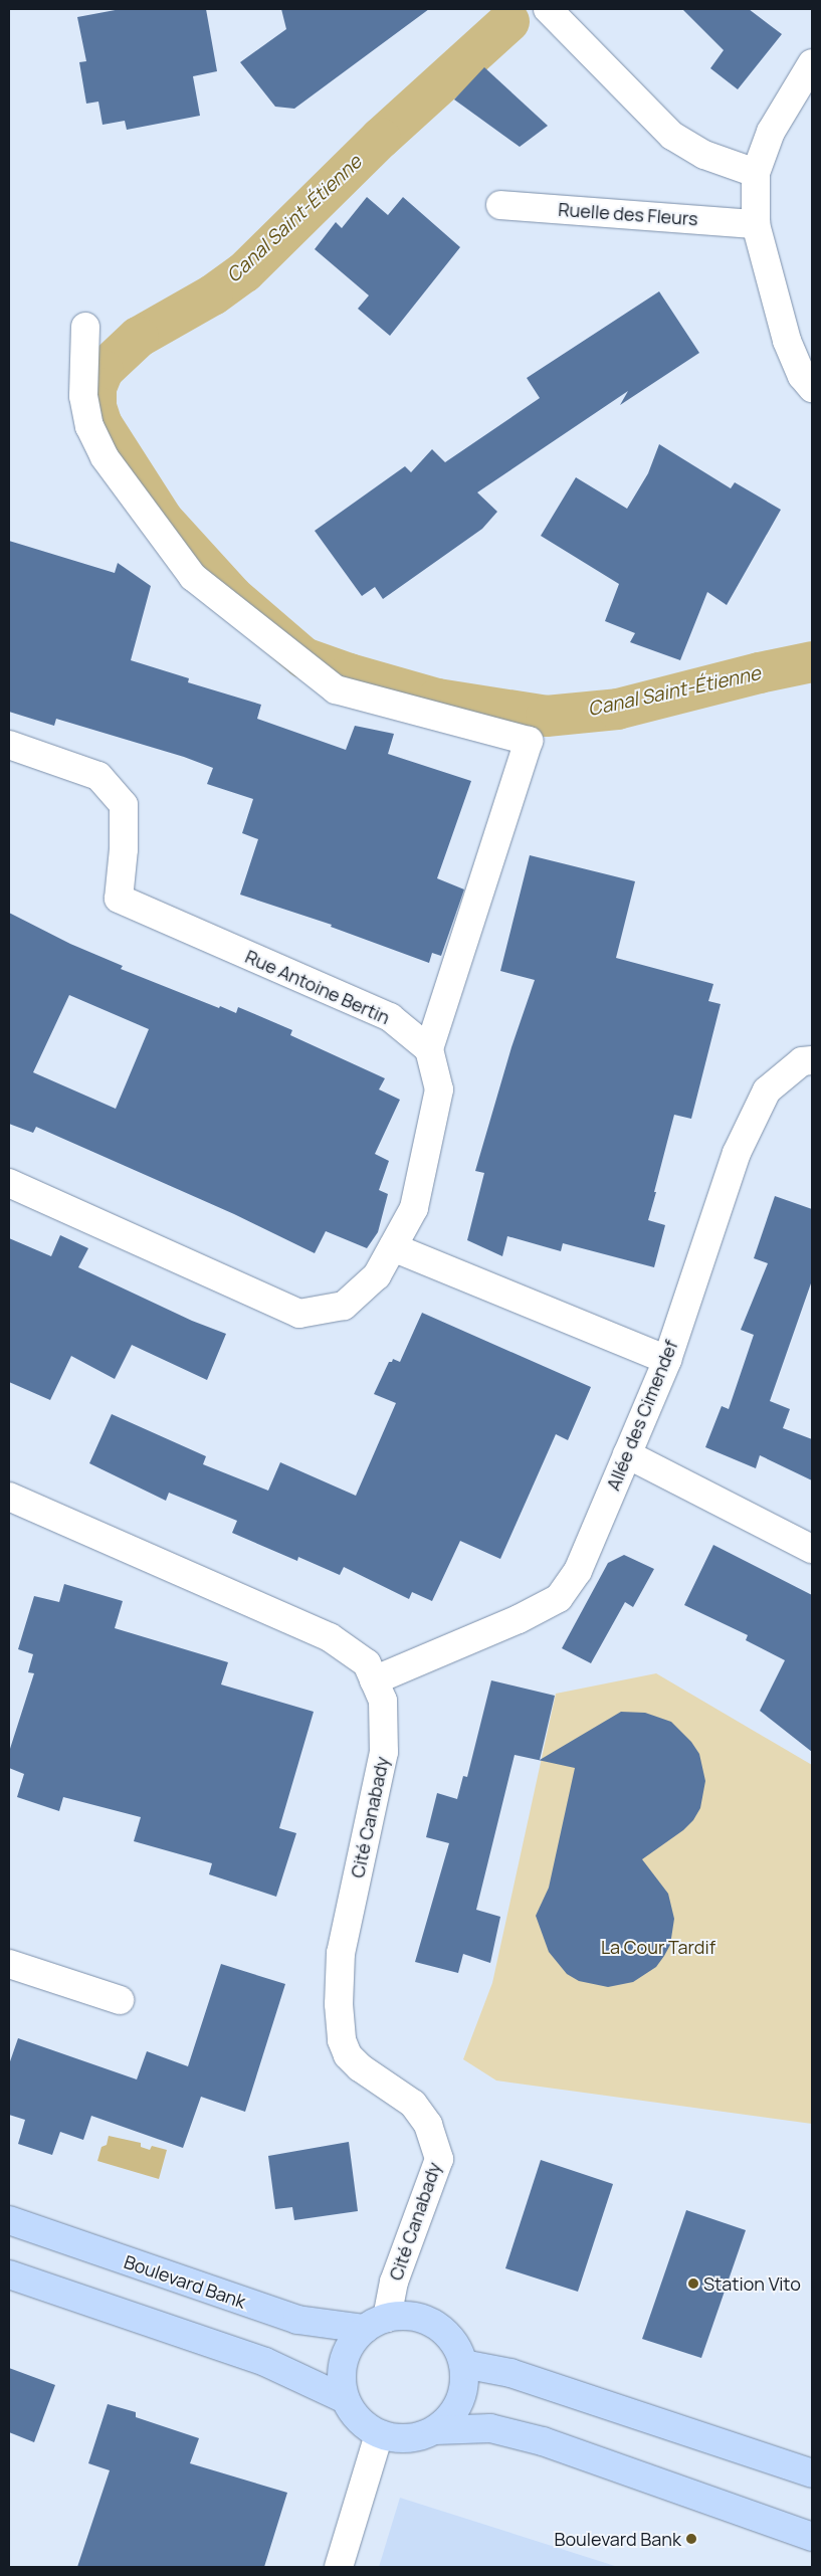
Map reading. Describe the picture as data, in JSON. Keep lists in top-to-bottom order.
{
  "streets": {
    "main road": ["Boulevard Bank"],
    "street": [
      "Ruelle des Fleurs",
      "Rue Antoine Bertin",
      "Allée des Cimendef",
      "Cité Canabady"
    ]
  },
  "crossings": [
    ["Allée des Cimendef", "Cité Canabady"],
    ["Cité Canabady", "Boulevard Bank"]
  ],
  "water": ["Canal Saint-Étienne"],
  "parks": ["La Cour Tardif"],
  "places": ["Station Vito", "Boulevard Bank"]
}
